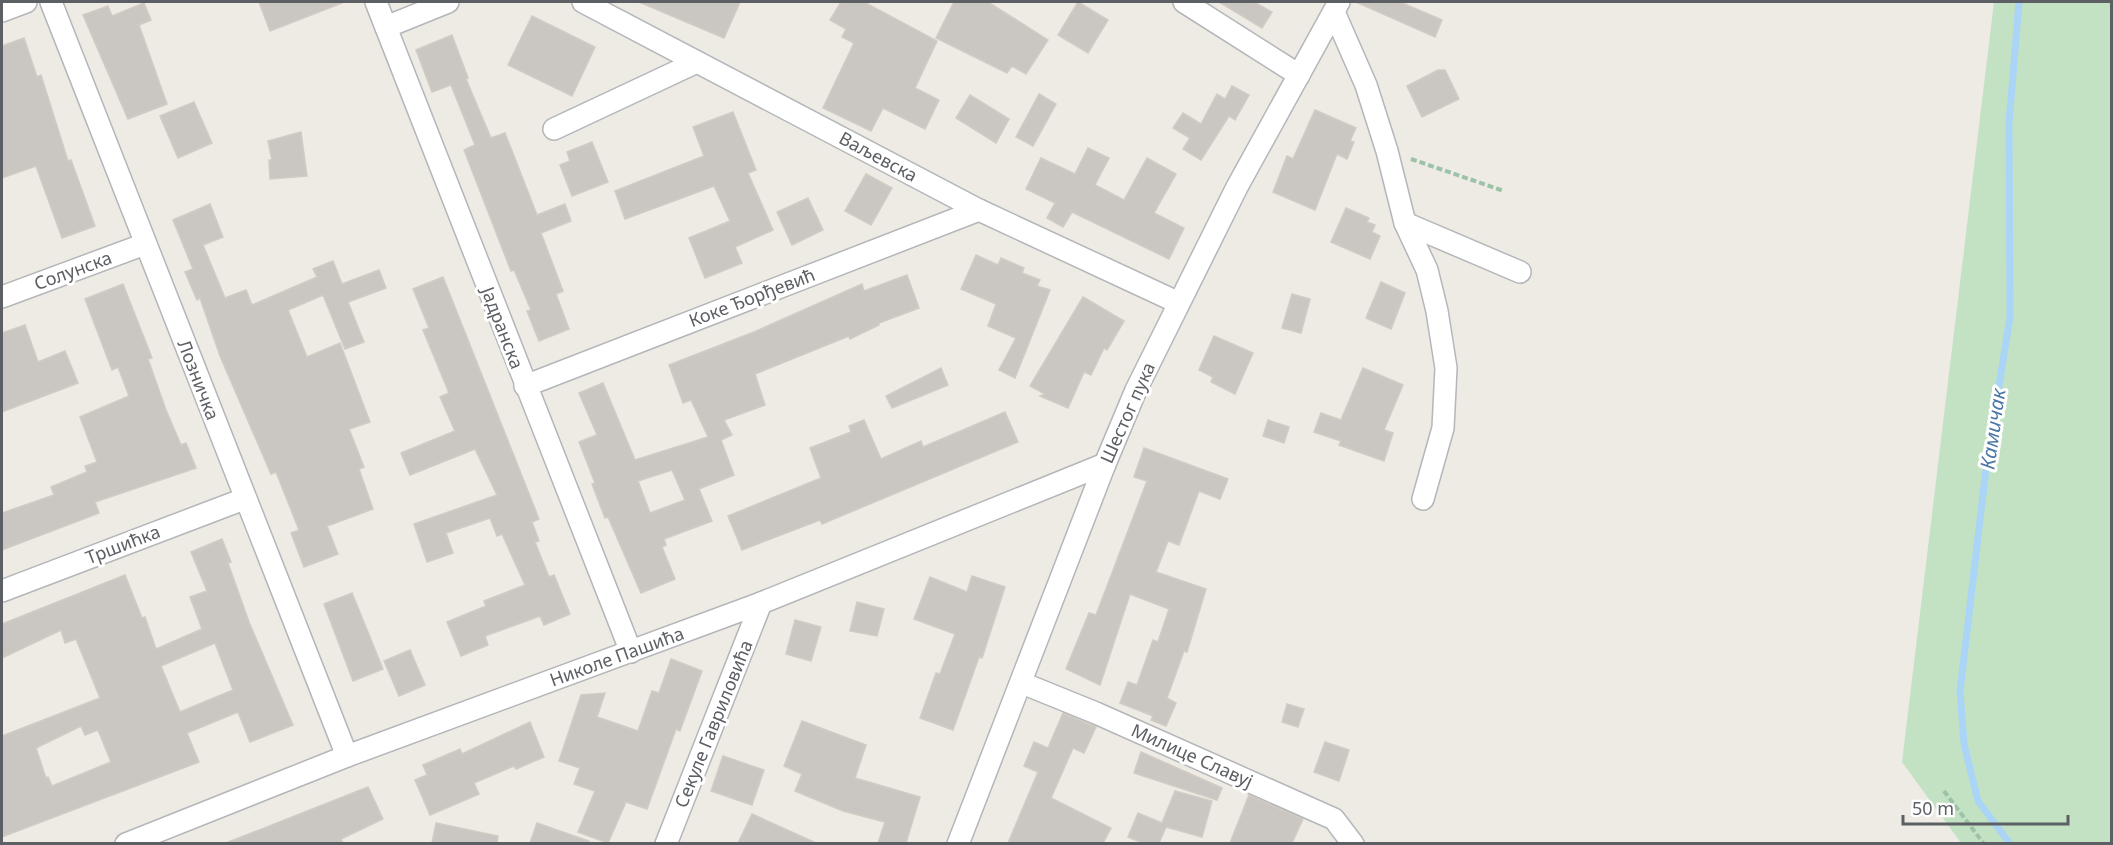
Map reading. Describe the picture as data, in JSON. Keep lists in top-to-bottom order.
{
  "streets": {
    "street": [
      "Ваљевска",
      "Солунска",
      "Коке Ђорђевић",
      "Јадранска",
      "Лозничка",
      "Шестог пука",
      "Тршићка",
      "Николе Пашића",
      "Секуле Гавриловића",
      "Милице Славуј"
    ]
  },
  "crossings": [
    ["Ваљевска", "Коке Ђорђевић"],
    ["Ваљевска", "Шестог пука"],
    ["Солунска", "Лозничка"],
    ["Коке Ђорђевић", "Јадранска"],
    ["Јадранска", "Николе Пашића"],
    ["Лозничка", "Тршићка"],
    ["Лозничка", "Николе Пашића"],
    ["Шестог пука", "Николе Пашића"],
    ["Шестог пука", "Милице Славуј"],
    ["Николе Пашића", "Секуле Гавриловића"]
  ],
  "water": ["Камичак"],
  "scale_bar": "50 m"
}
